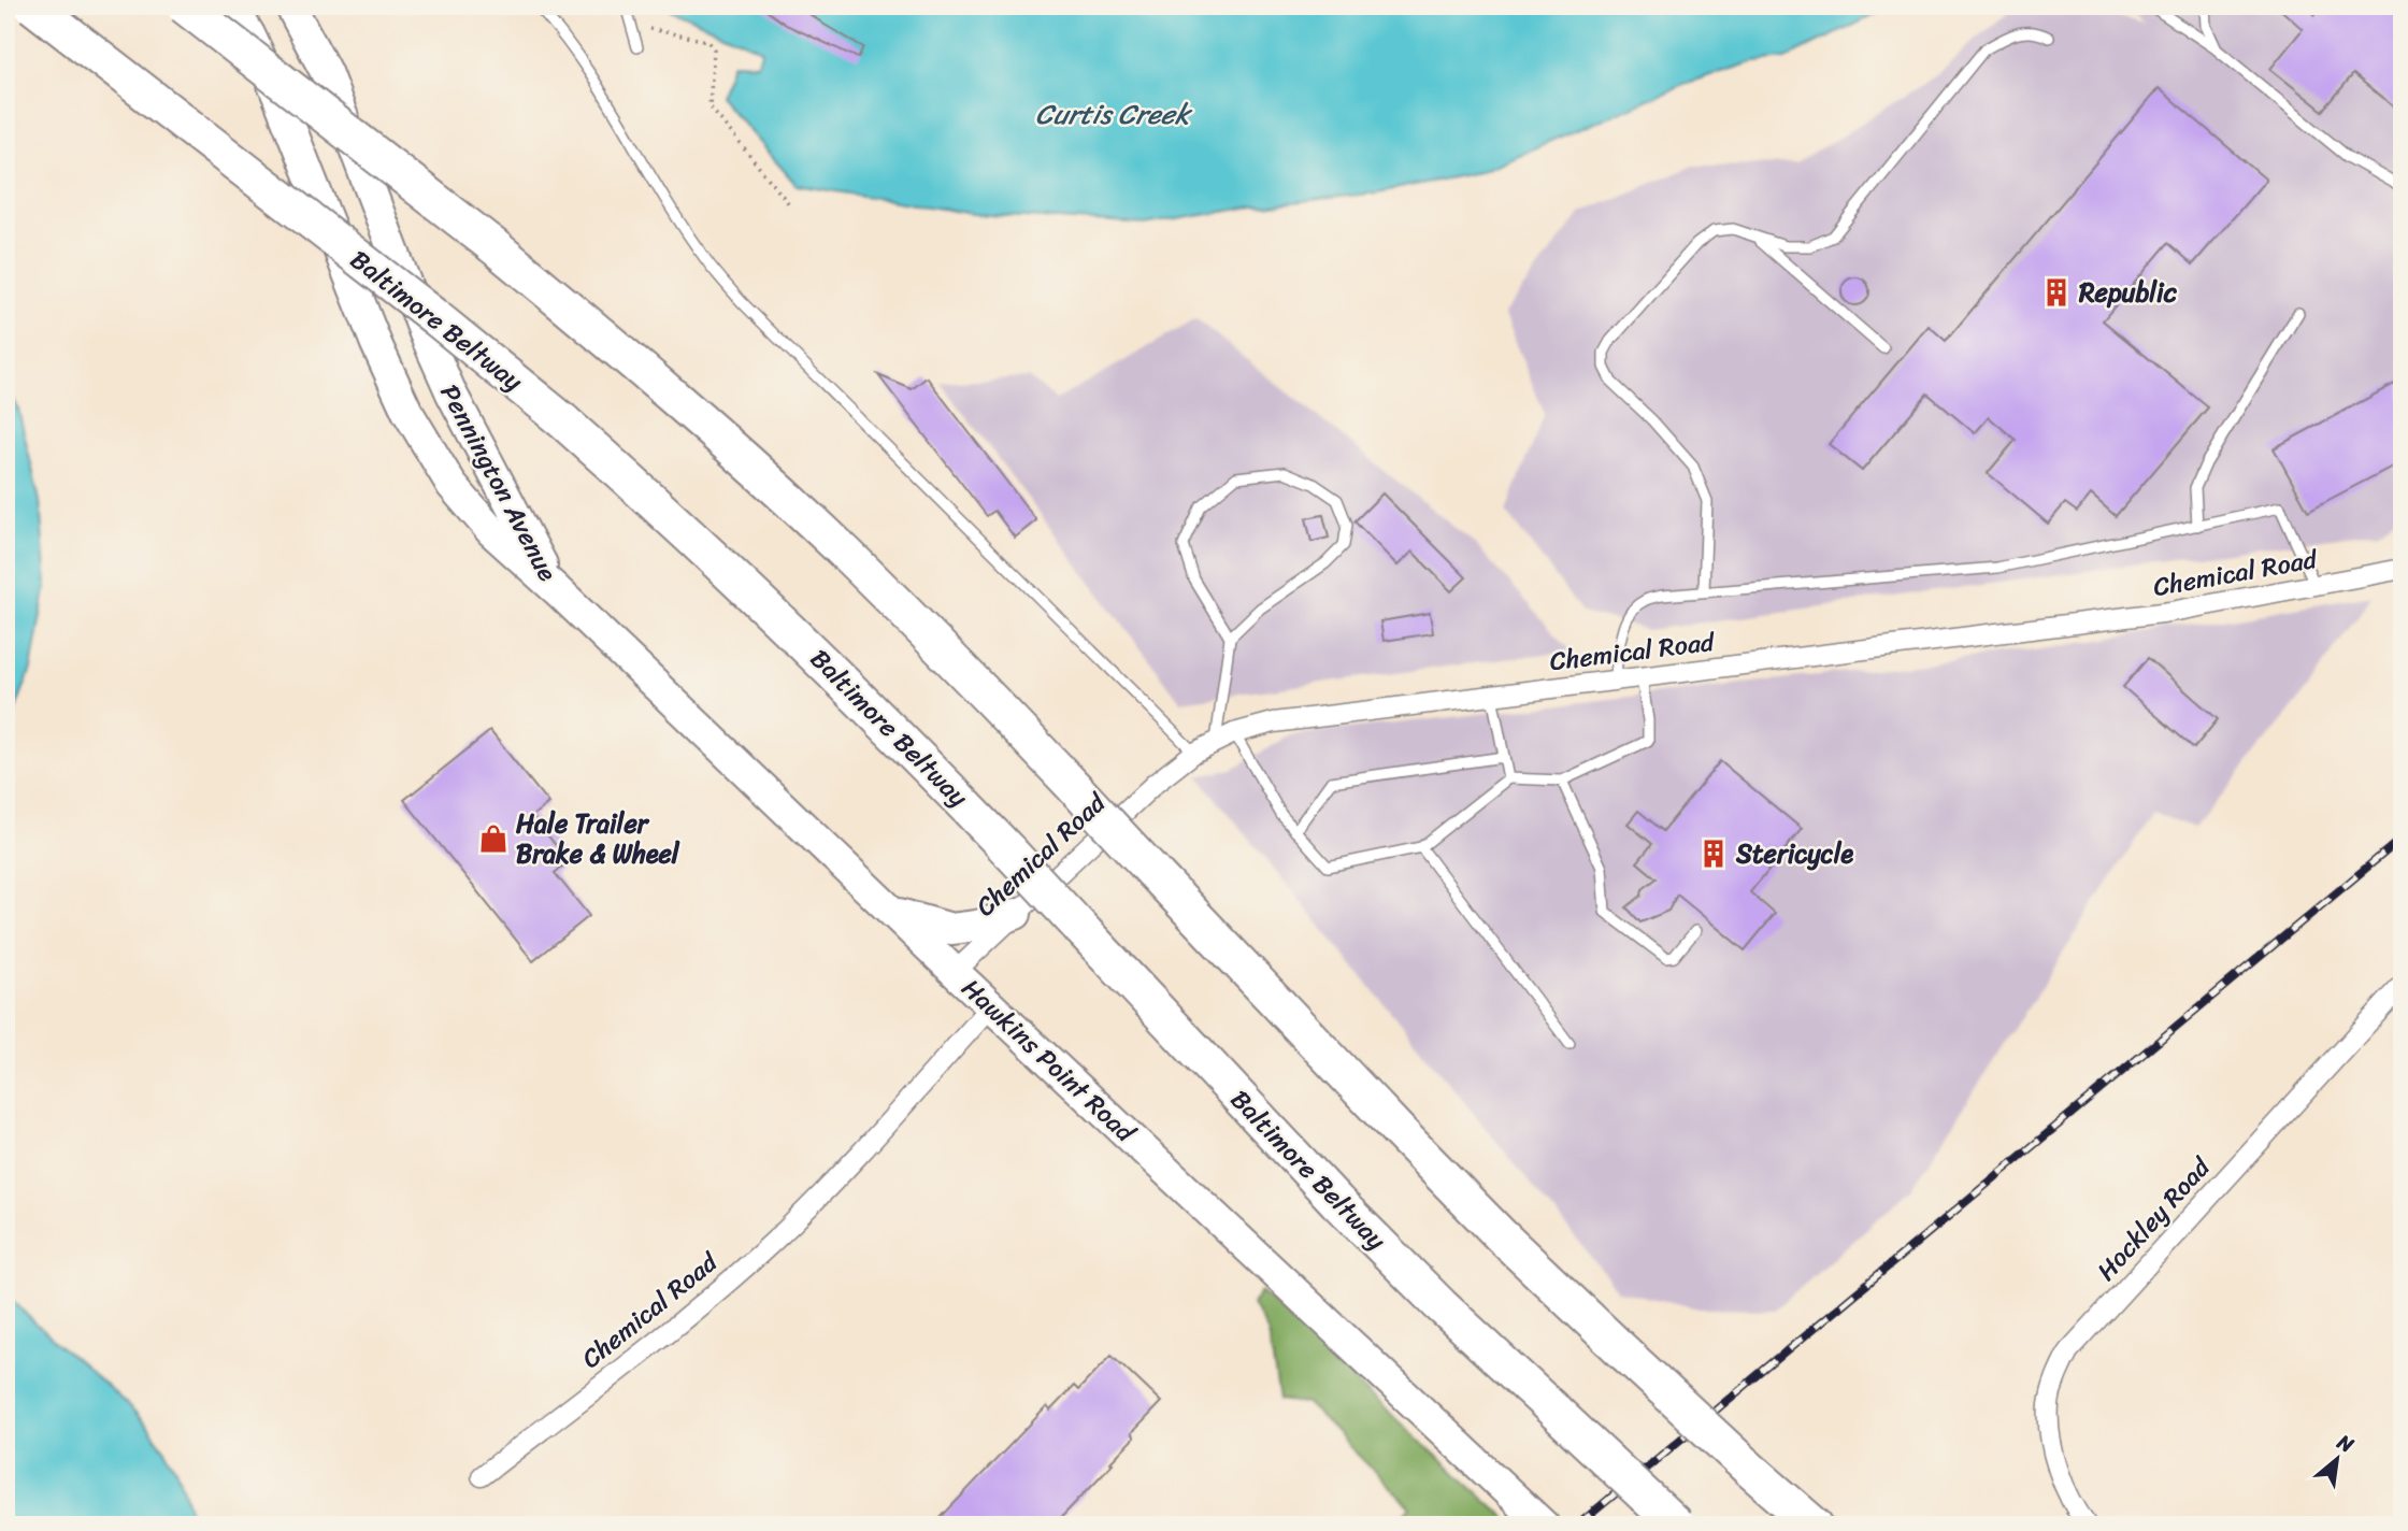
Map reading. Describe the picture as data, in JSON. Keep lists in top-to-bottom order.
{
  "streets": {
    "highway": ["Baltimore Beltway"],
    "main road": ["Pennington Avenue", "Hawkins Point Road"],
    "street": ["Chemical Road", "Hockley Road"]
  },
  "crossings": [
    ["Pennington Avenue", "Hawkins Point Road"],
    ["Chemical Road", "Hawkins Point Road"]
  ],
  "water": ["Curtis Creek"],
  "places": {
    "building": ["Republic", "Stericycle"],
    "shop": ["Hale Trailer Brake & Wheel"]
  },
  "north": "top right"
}
